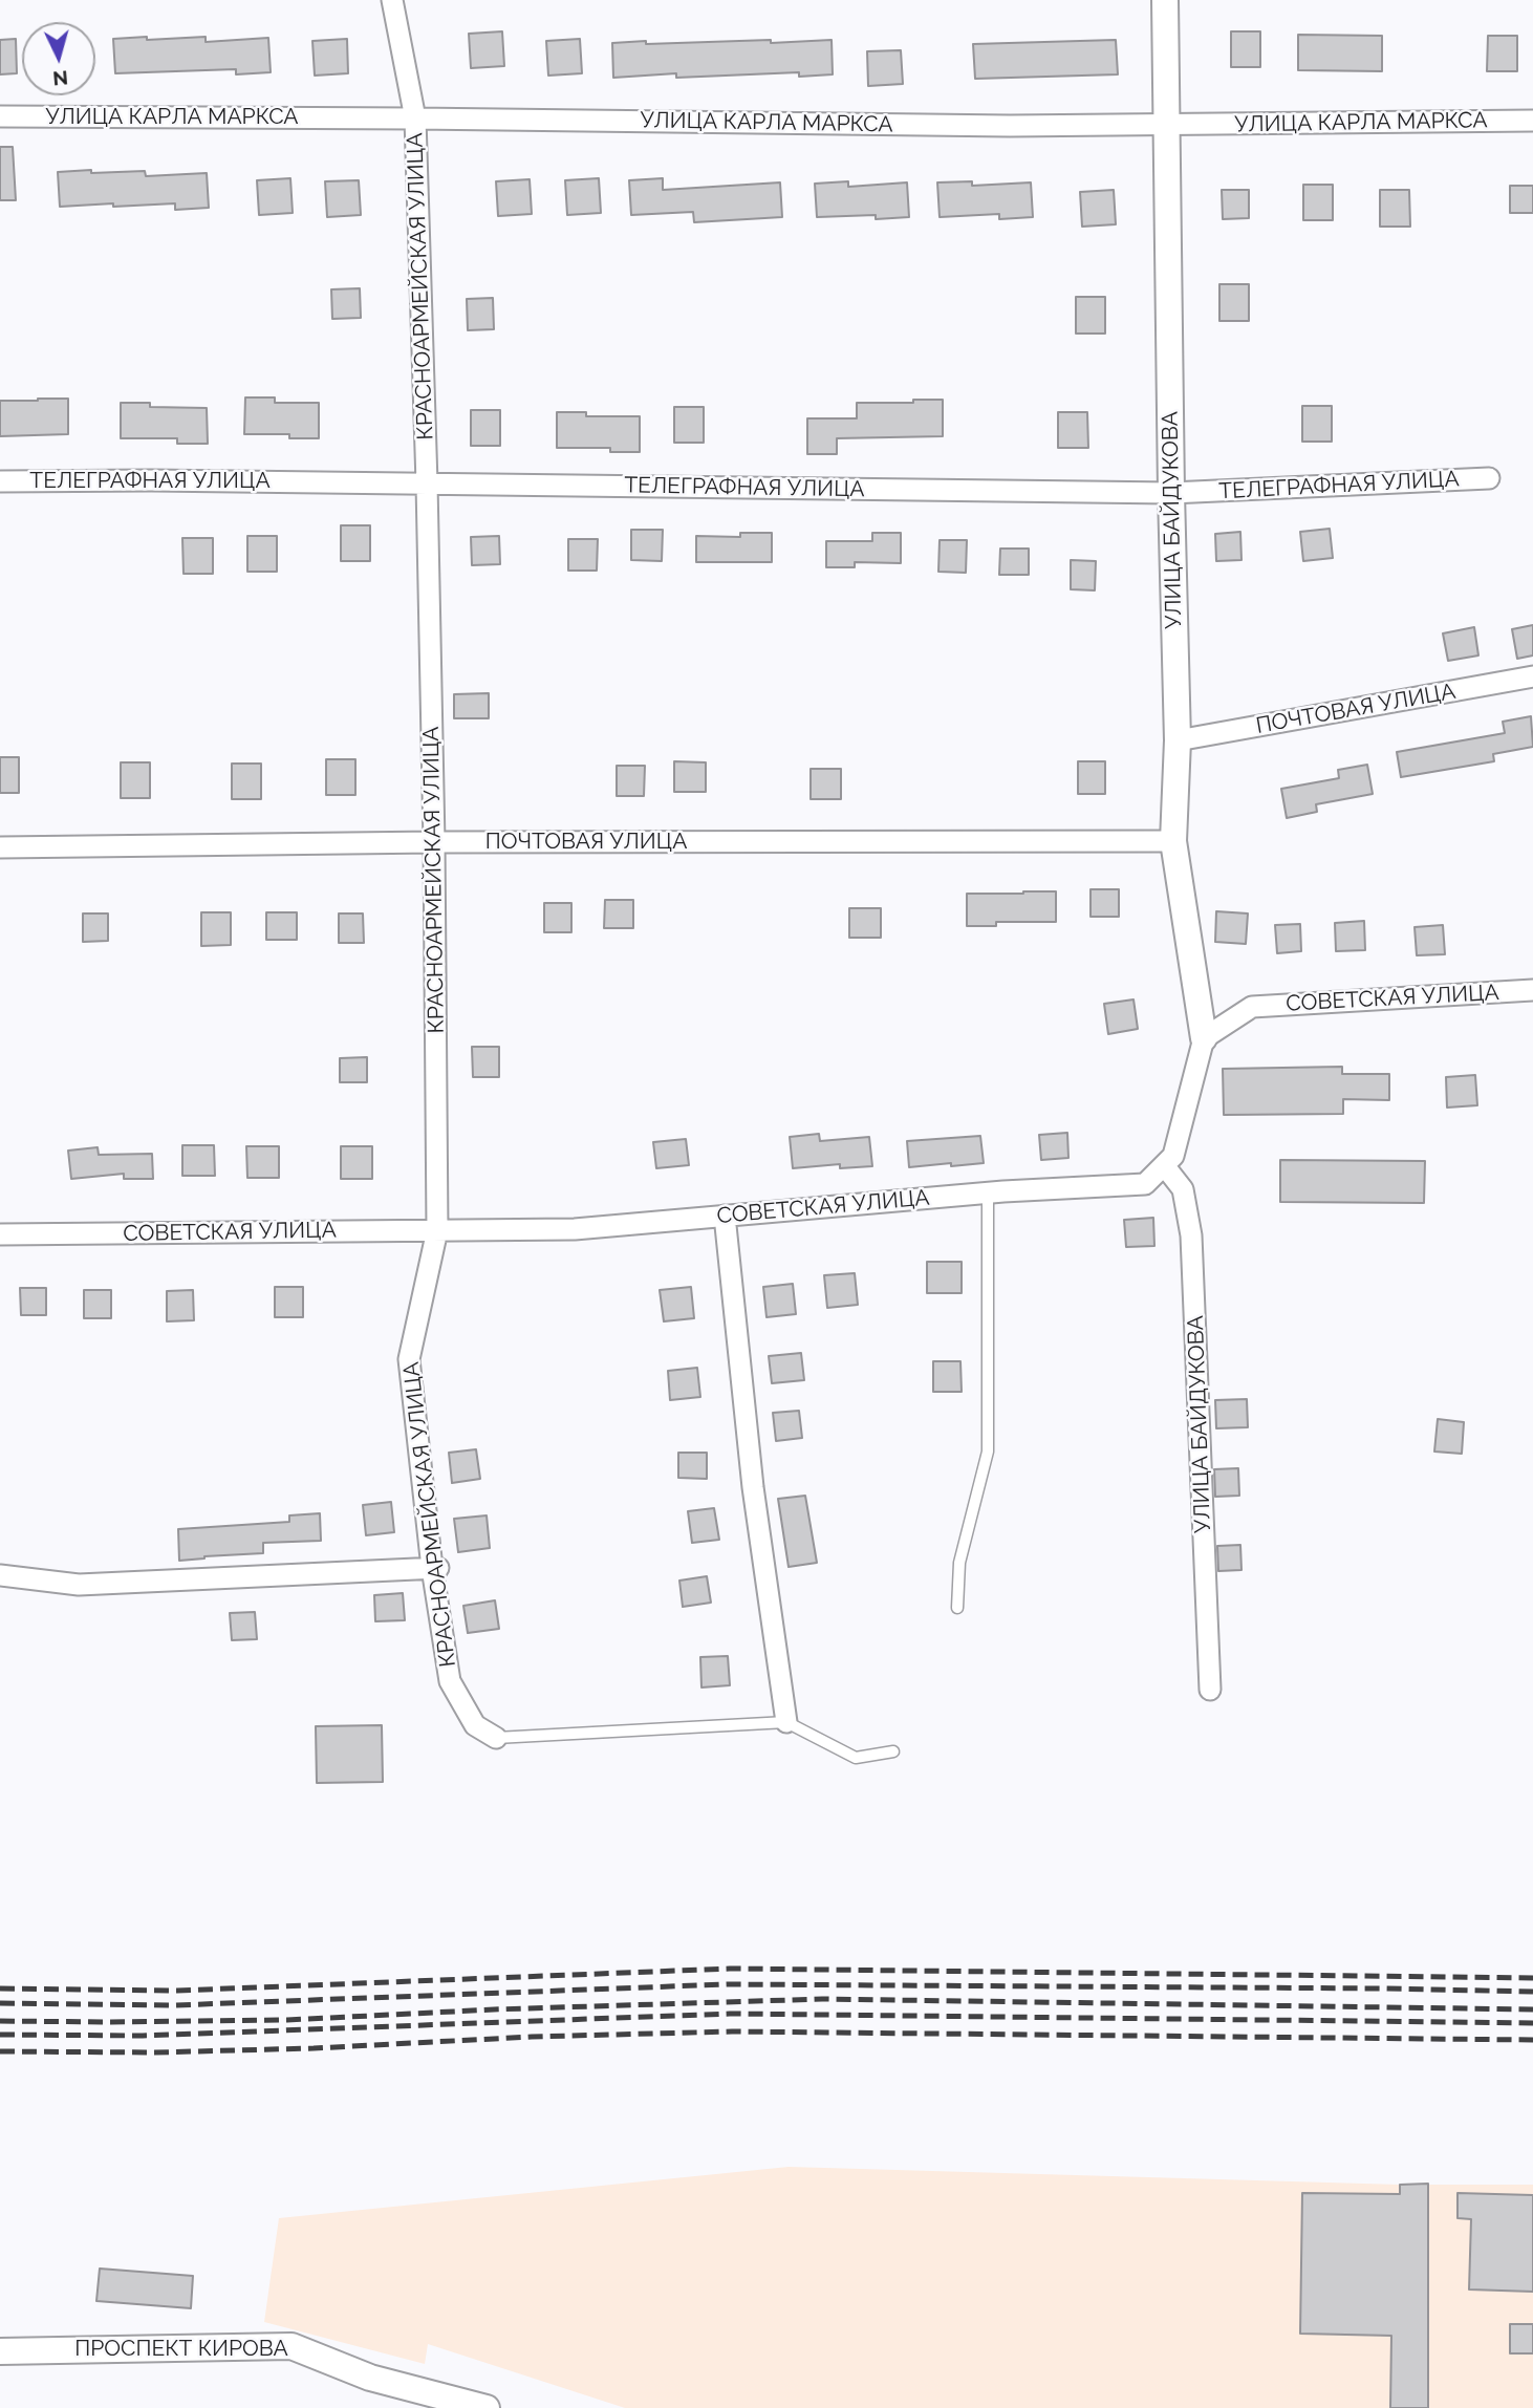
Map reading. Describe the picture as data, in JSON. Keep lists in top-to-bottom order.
{
  "streets": {
    "street": [
      "УЛИЦА КАРЛА МАРКСА",
      "КРАСНОАРМЕЙСКАЯ УЛИЦА",
      "ТЕЛЕГРАФНАЯ УЛИЦА",
      "УЛИЦА БАЙДУКОВА",
      "ПОЧТОВАЯ УЛИЦА",
      "СОВЕТСКАЯ УЛИЦА",
      "ПРОСПЕКТ КИРОВА"
    ]
  },
  "crossings": [
    ["УЛИЦА КАРЛА МАРКСА", "КРАСНОАРМЕЙСКАЯ УЛИЦА"],
    ["УЛИЦА КАРЛА МАРКСА", "УЛИЦА БАЙДУКОВА"],
    ["КРАСНОАРМЕЙСКАЯ УЛИЦА", "ТЕЛЕГРАФНАЯ УЛИЦА"],
    ["КРАСНОАРМЕЙСКАЯ УЛИЦА", "ПОЧТОВАЯ УЛИЦА"],
    ["КРАСНОАРМЕЙСКАЯ УЛИЦА", "СОВЕТСКАЯ УЛИЦА"],
    ["ТЕЛЕГРАФНАЯ УЛИЦА", "УЛИЦА БАЙДУКОВА"],
    ["УЛИЦА БАЙДУКОВА", "ПОЧТОВАЯ УЛИЦА"],
    ["УЛИЦА БАЙДУКОВА", "СОВЕТСКАЯ УЛИЦА"]
  ],
  "north": "bottom"
}
